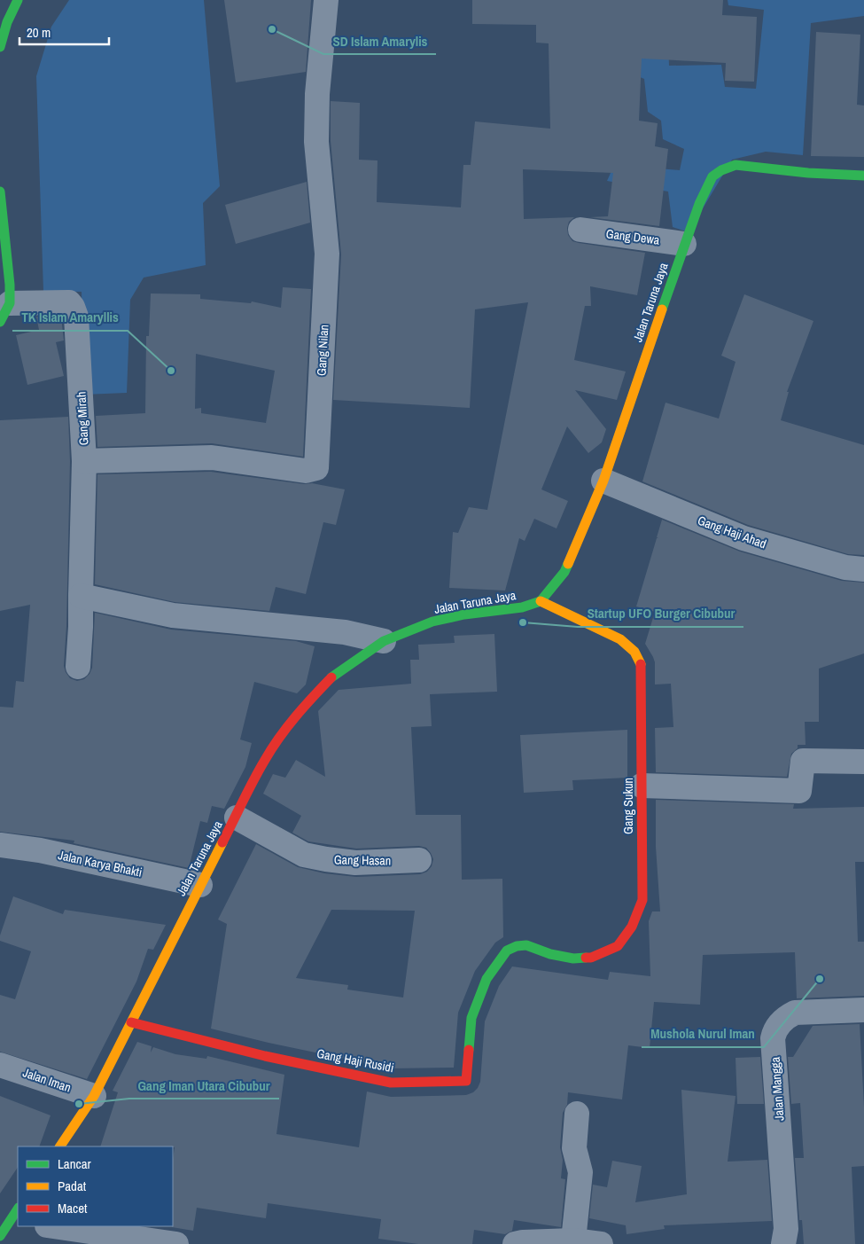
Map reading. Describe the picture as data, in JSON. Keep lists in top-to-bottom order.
{
  "streets": {
    "street": [
      "Gang Dewa",
      "Jalan Taruna Jaya",
      "Gang Nilan",
      "Gang Mirah",
      "Gang Haji Ahad",
      "Gang Sukun",
      "Gang Hasan",
      "Jalan Karya Bhakti",
      "Gang Haji Rusidi",
      "Jalan Iman",
      "Jalan Mangga"
    ]
  },
  "crossings": [
    ["Gang Dewa", "Jalan Taruna Jaya"],
    ["Jalan Taruna Jaya", "Gang Haji Ahad"],
    ["Jalan Taruna Jaya", "Gang Sukun"],
    ["Jalan Taruna Jaya", "Gang Hasan"],
    ["Jalan Taruna Jaya", "Jalan Karya Bhakti"],
    ["Jalan Taruna Jaya", "Gang Haji Rusidi"],
    ["Jalan Taruna Jaya", "Jalan Iman"],
    ["Gang Nilan", "Gang Mirah"],
    ["Gang Sukun", "Gang Haji Rusidi"]
  ],
  "places": [
    "SD Islam Amarylis",
    "TK Islam Amaryllis",
    "Startup UFO Burger Cibubur",
    "Mushola Nurul Iman",
    "Gang Iman Utara Cibubur"
  ],
  "legend": ["Lancar", "Padat", "Macet"],
  "scale_bar": "20 m"
}
